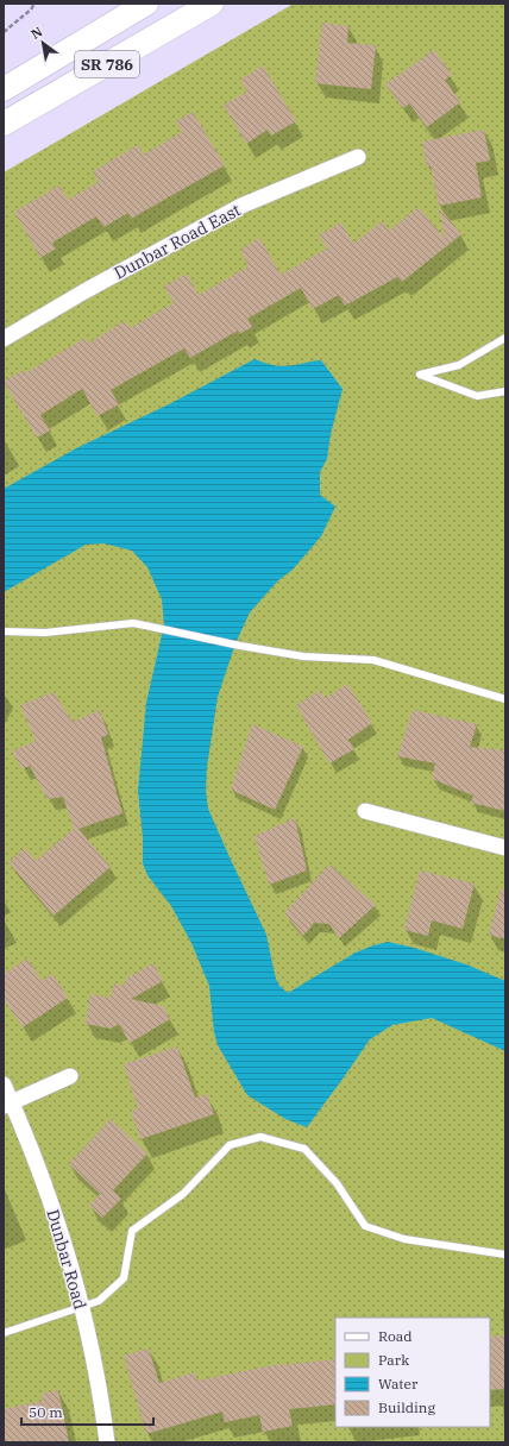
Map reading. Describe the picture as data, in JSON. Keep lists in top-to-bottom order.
{
  "streets": {
    "main road": ["SR 786"],
    "street": ["Dunbar Road East", "Dunbar Road"]
  },
  "legend": [
    "Road",
    "Park",
    "Water",
    "Building"
  ],
  "scale_bar": "50 m",
  "north": "top left"
}
